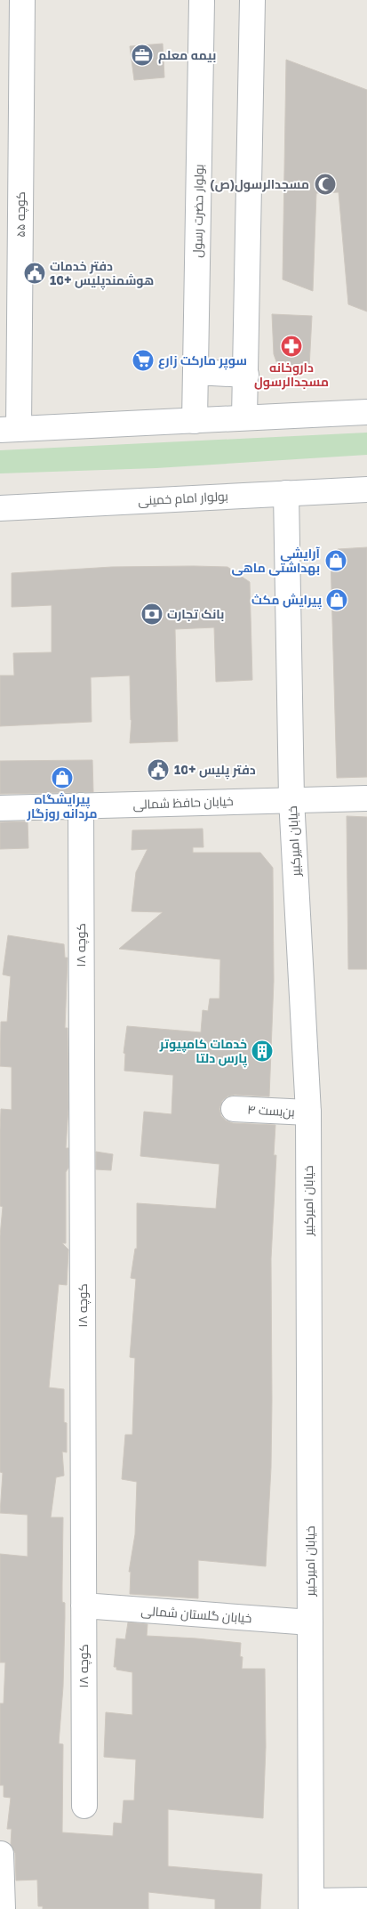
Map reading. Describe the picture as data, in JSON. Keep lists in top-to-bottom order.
{
  "streets": {
    "street": [
      "بولوار حضرت رسول",
      "کوچه ۵۵",
      "بولوار امام خمینی",
      "خیابان حافظ شمالی",
      "خیابان امیرکبیر",
      "کوچه ۱۸",
      "بن‌بست ۴",
      "خیابان گلستان شمالی"
    ]
  },
  "crossings": [
    ["بولوار امام خمینی", "خیابان امیرکبیر"],
    ["خیابان حافظ شمالی", "خیابان امیرکبیر"],
    ["خیابان حافظ شمالی", "کوچه ۱۸"],
    ["خیابان امیرکبیر", "بن‌بست ۴"],
    ["خیابان امیرکبیر", "خیابان گلستان شمالی"],
    ["کوچه ۱۸", "خیابان گلستان شمالی"]
  ],
  "places": {
    "office": ["بیمه معلم"],
    "mosque": ["مسجدالرسول(ص)"],
    "public building": ["دفتر خدمات هوشمندپلیس +10", "دفتر پلیس +10"],
    "pharmacy": ["داروخانه مسجدالرسول"],
    "supermarket": ["سوپر مارکت زارع"],
    "shop": ["آرایشی بهداشتی ماهی", "پیرایش مکث", "پیرایشگاه مردانه روزگار"],
    "bank": ["بانک تجارت"],
    "building": ["خدمات کامپیوتر پارس دلتا"]
  }
}
